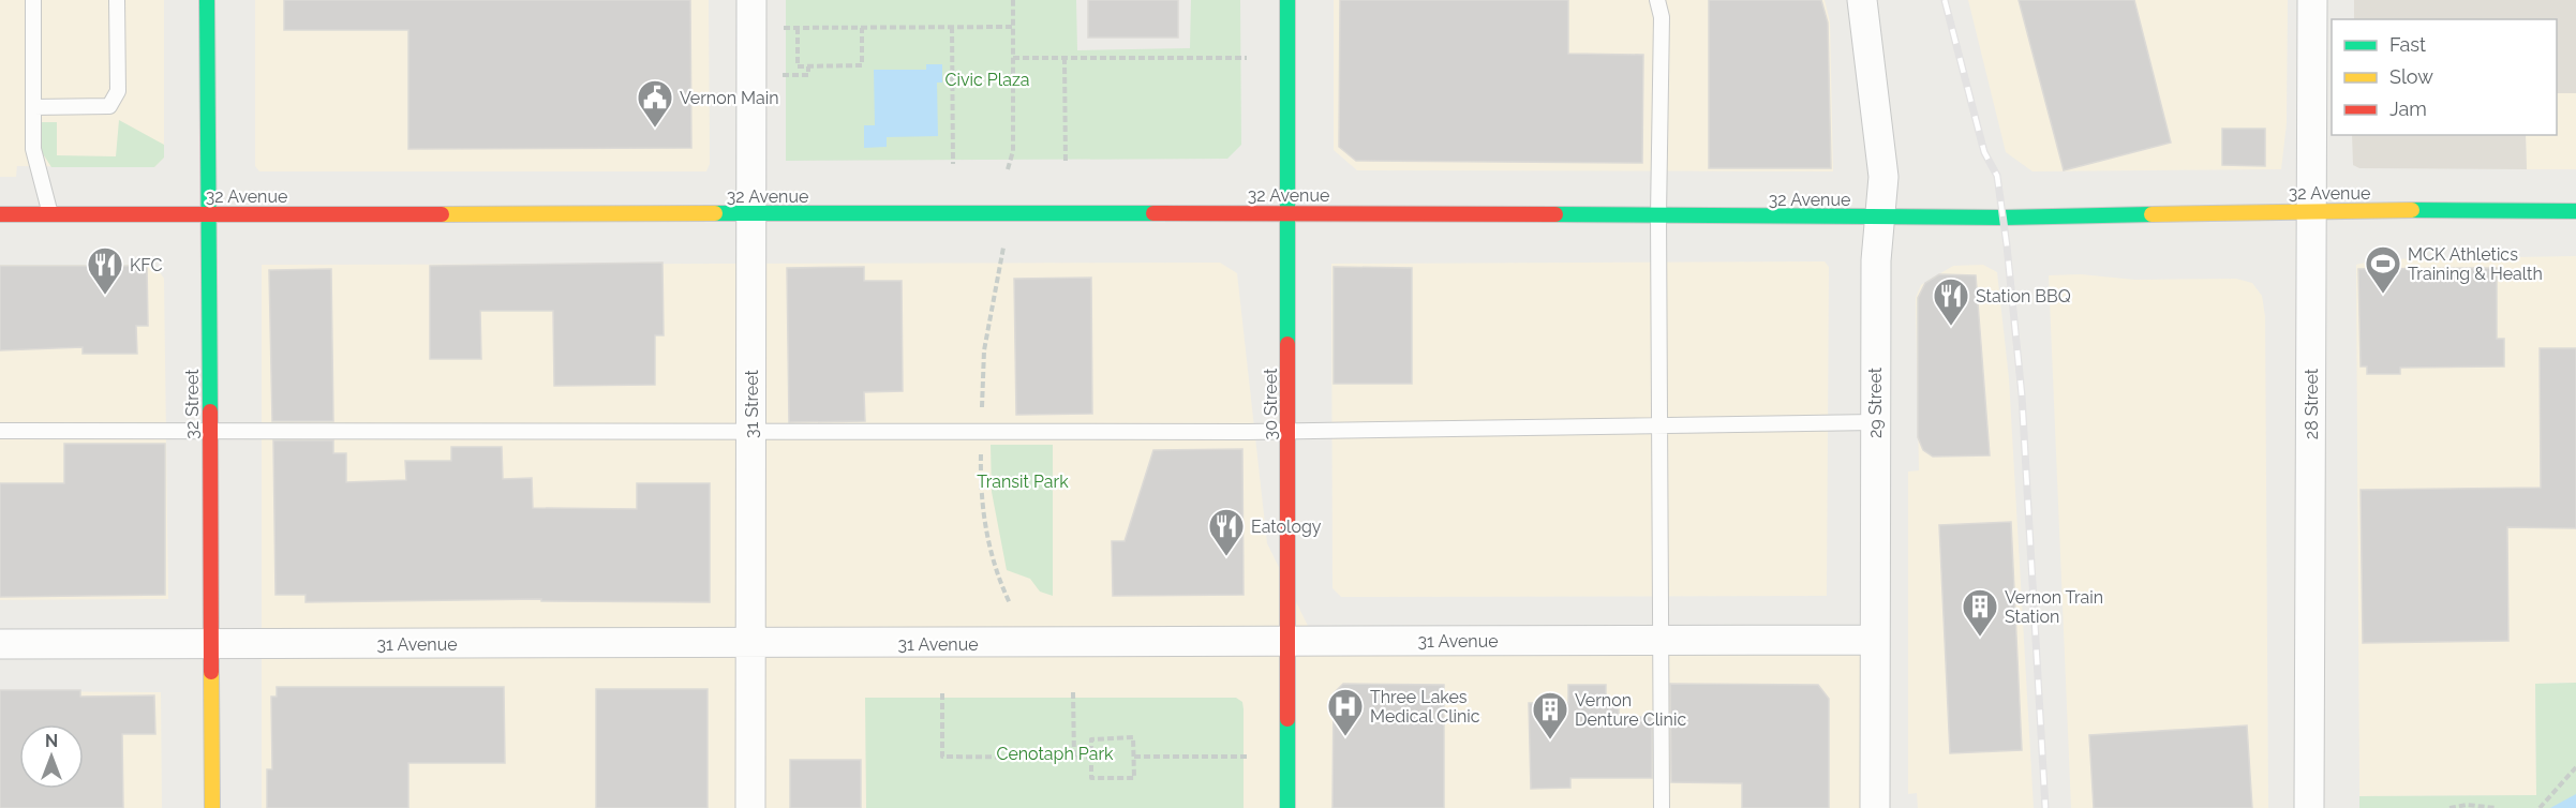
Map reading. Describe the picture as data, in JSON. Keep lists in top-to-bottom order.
{
  "streets": {
    "main road": ["32 Avenue", "32 Street", "30 Street"],
    "street": [
      "29 Street",
      "31 Street",
      "28 Street",
      "31 Avenue"
    ]
  },
  "crossings": [
    ["32 Avenue", "29 Street"],
    ["32 Avenue", "32 Street"],
    ["32 Avenue", "31 Street"],
    ["32 Avenue", "30 Street"],
    ["32 Avenue", "28 Street"],
    ["29 Street", "31 Avenue"],
    ["32 Street", "31 Avenue"],
    ["31 Street", "31 Avenue"],
    ["30 Street", "31 Avenue"]
  ],
  "parks": ["Civic Plaza", "Transit Park", "Cenotaph Park"],
  "places": {
    "public building": ["Vernon Main"],
    "sports": ["MCK Athletics Training & Health"],
    "restaurant": ["KFC", "Station BBQ", "Eatology"],
    "building": ["Vernon Train Station", "Vernon Denture Clinic"],
    "hospital": ["Three Lakes Medical Clinic"]
  },
  "legend": ["Fast", "Slow", "Jam"],
  "north": "top"
}
